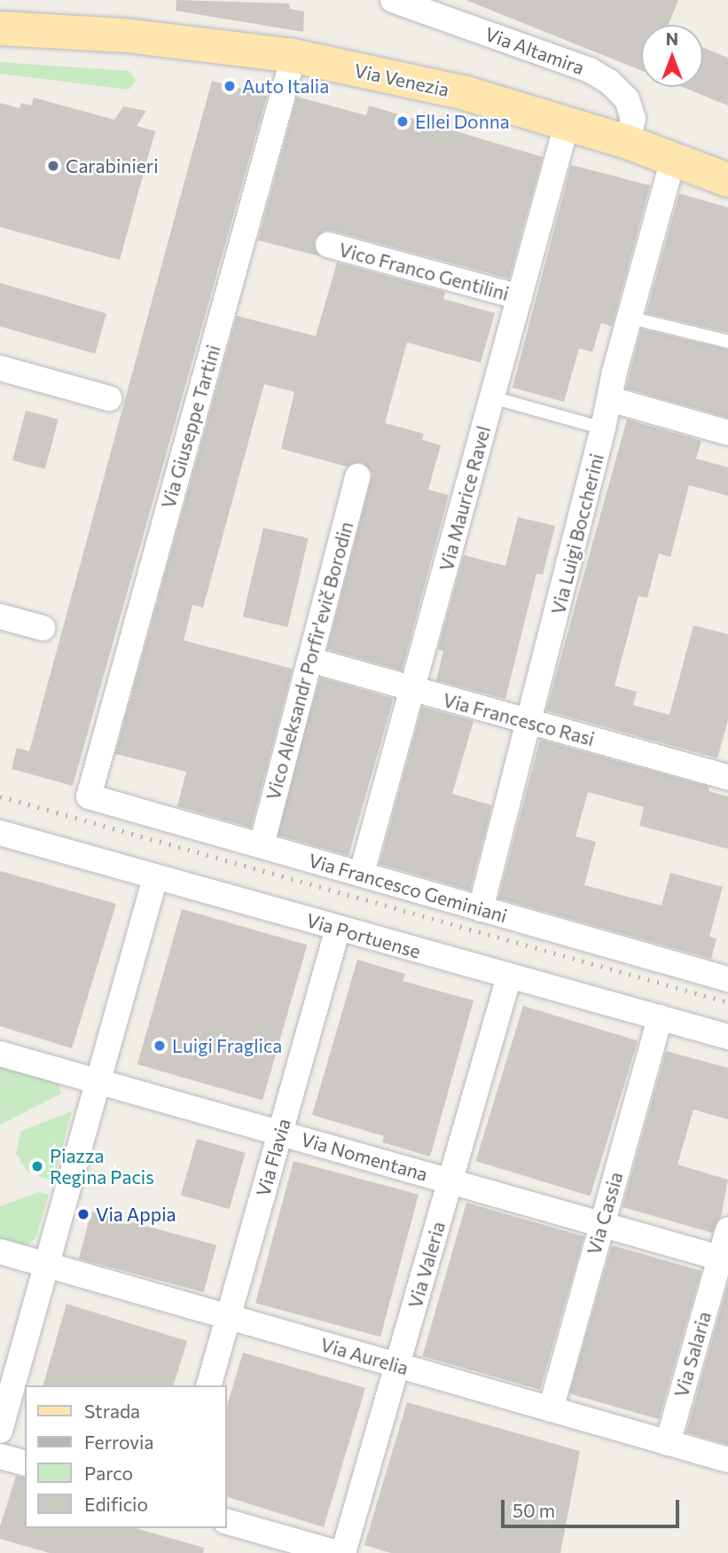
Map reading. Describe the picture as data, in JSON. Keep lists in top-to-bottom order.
{
  "streets": {
    "main road": ["Via Venezia"],
    "street": [
      "Via Altamira",
      "Vico Franco Gentilini",
      "Via Giuseppe Tartini",
      "Via Maurice Ravel",
      "Via Luigi Boccherini",
      "Vico Aleksandr Porfir'evič Borodin",
      "Via Francesco Rasi",
      "Via Francesco Geminiani",
      "Via Portuense",
      "Via Nomentana",
      "Via Flavia",
      "Via Cassia",
      "Via Valeria",
      "Via Salaria",
      "Via Aurelia"
    ]
  },
  "crossings": [
    ["Via Altamira", "Via Venezia"],
    ["Via Venezia", "Via Giuseppe Tartini"],
    ["Via Venezia", "Via Maurice Ravel"],
    ["Via Venezia", "Via Luigi Boccherini"],
    ["Vico Franco Gentilini", "Via Maurice Ravel"],
    ["Via Giuseppe Tartini", "Via Francesco Geminiani"],
    ["Via Maurice Ravel", "Via Francesco Rasi"],
    ["Via Maurice Ravel", "Via Francesco Geminiani"],
    ["Via Luigi Boccherini", "Via Francesco Rasi"],
    ["Via Luigi Boccherini", "Via Francesco Geminiani"],
    ["Vico Aleksandr Porfir'evič Borodin", "Via Francesco Rasi"],
    ["Vico Aleksandr Porfir'evič Borodin", "Via Francesco Geminiani"],
    ["Via Portuense", "Via Flavia"],
    ["Via Portuense", "Via Cassia"],
    ["Via Portuense", "Via Valeria"],
    ["Via Nomentana", "Via Flavia"],
    ["Via Nomentana", "Via Cassia"],
    ["Via Nomentana", "Via Valeria"],
    ["Via Nomentana", "Via Salaria"],
    ["Via Flavia", "Via Aurelia"],
    ["Via Cassia", "Via Aurelia"],
    ["Via Valeria", "Via Aurelia"],
    ["Via Salaria", "Via Aurelia"]
  ],
  "places": [
    "Auto Italia",
    "Ellei Donna",
    "Carabinieri",
    "Luigi Fraglica",
    "Piazza Regina Pacis",
    "Via Appia"
  ],
  "legend": [
    "Strada",
    "Ferrovia",
    "Parco",
    "Edificio"
  ],
  "scale_bar": "50 m",
  "north": "top"
}
